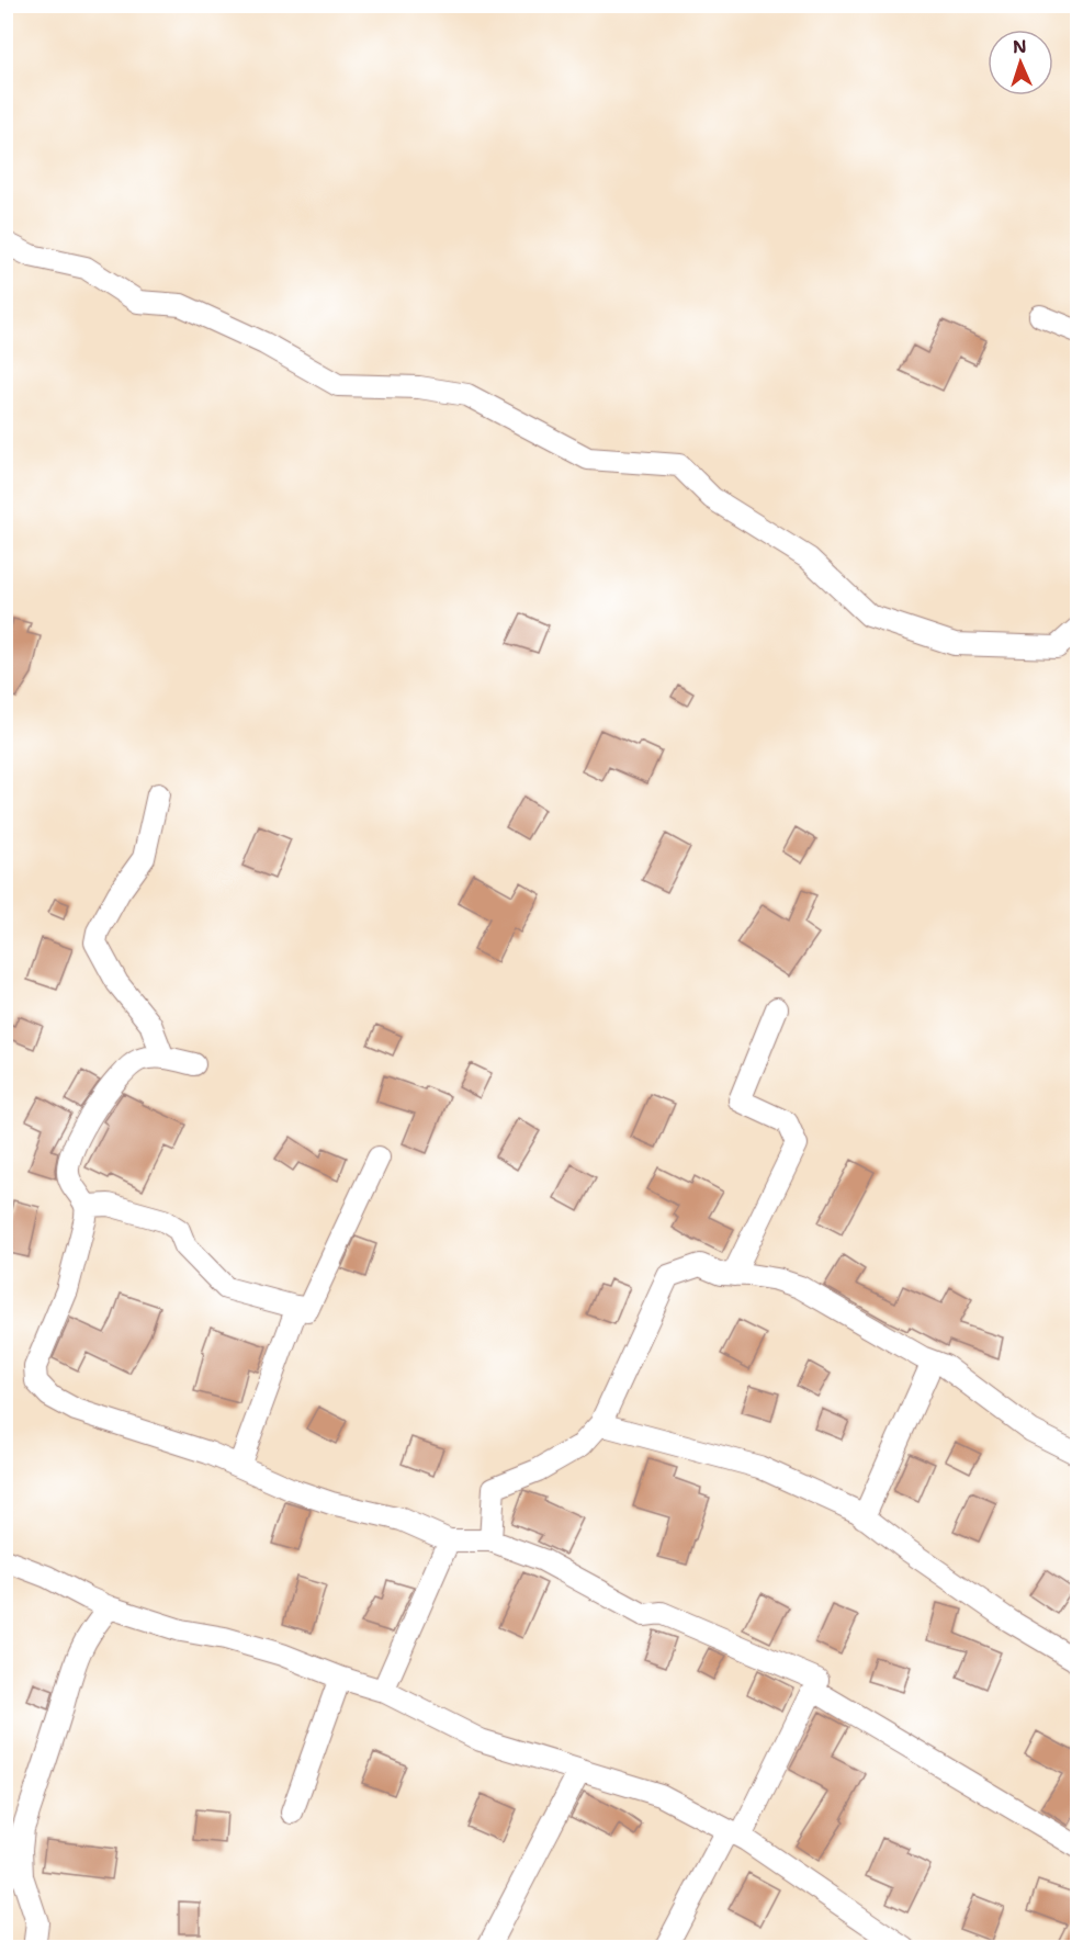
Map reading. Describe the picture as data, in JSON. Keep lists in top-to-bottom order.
{
  "north": "top"
}
